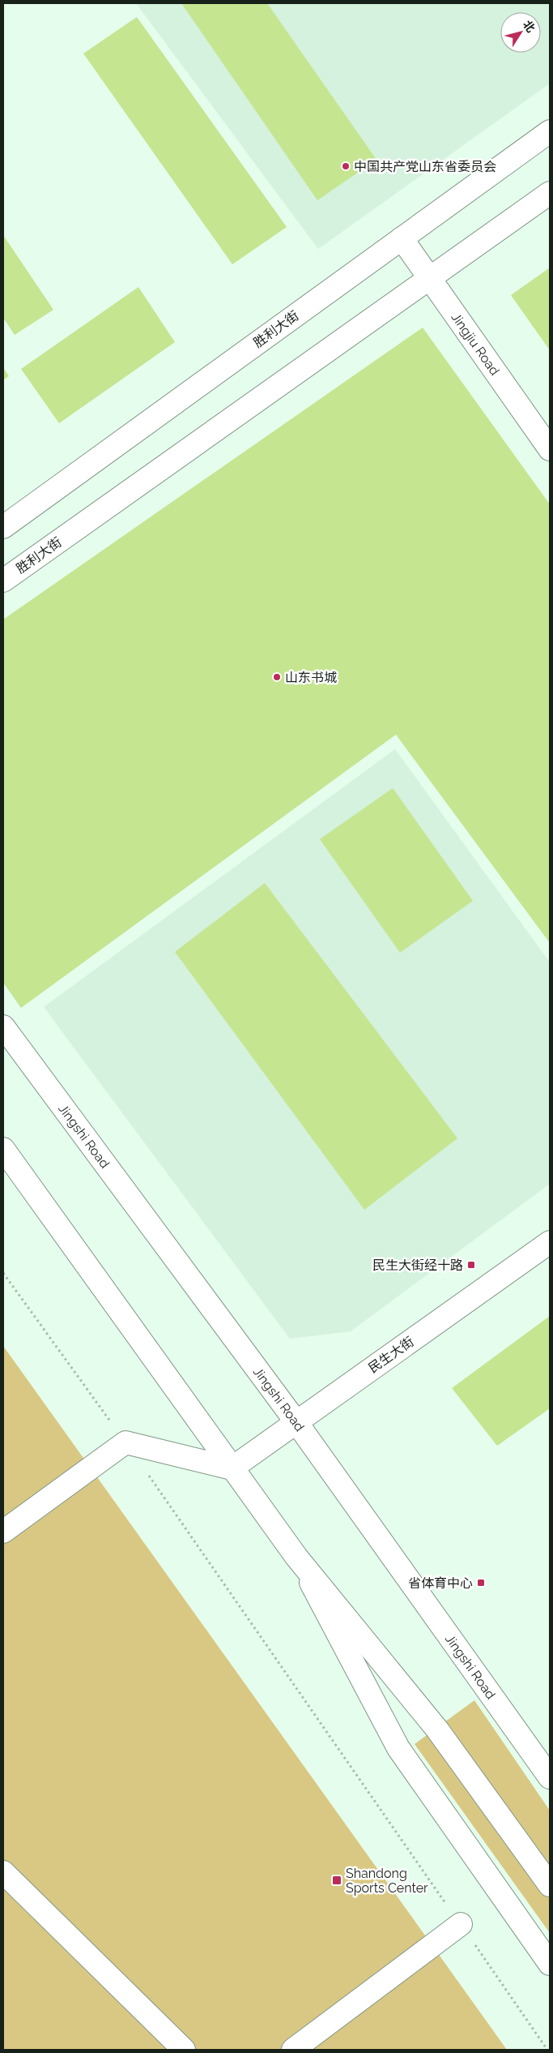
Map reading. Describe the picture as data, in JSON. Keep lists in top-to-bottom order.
{
  "streets": {
    "main road": [
      "胜利大街",
      "Jingjiu Road",
      "Jingshi Road",
      "民生大街"
    ]
  },
  "crossings": [
    ["胜利大街", "Jingjiu Road"],
    ["Jingshi Road", "民生大街"]
  ],
  "places": {
    "other": ["中国共产党山东省委员会", "山东书城"],
    "transit": ["民生大街经十路", "省体育中心", "Shandong Sports Center"]
  },
  "north": "top right"
}
